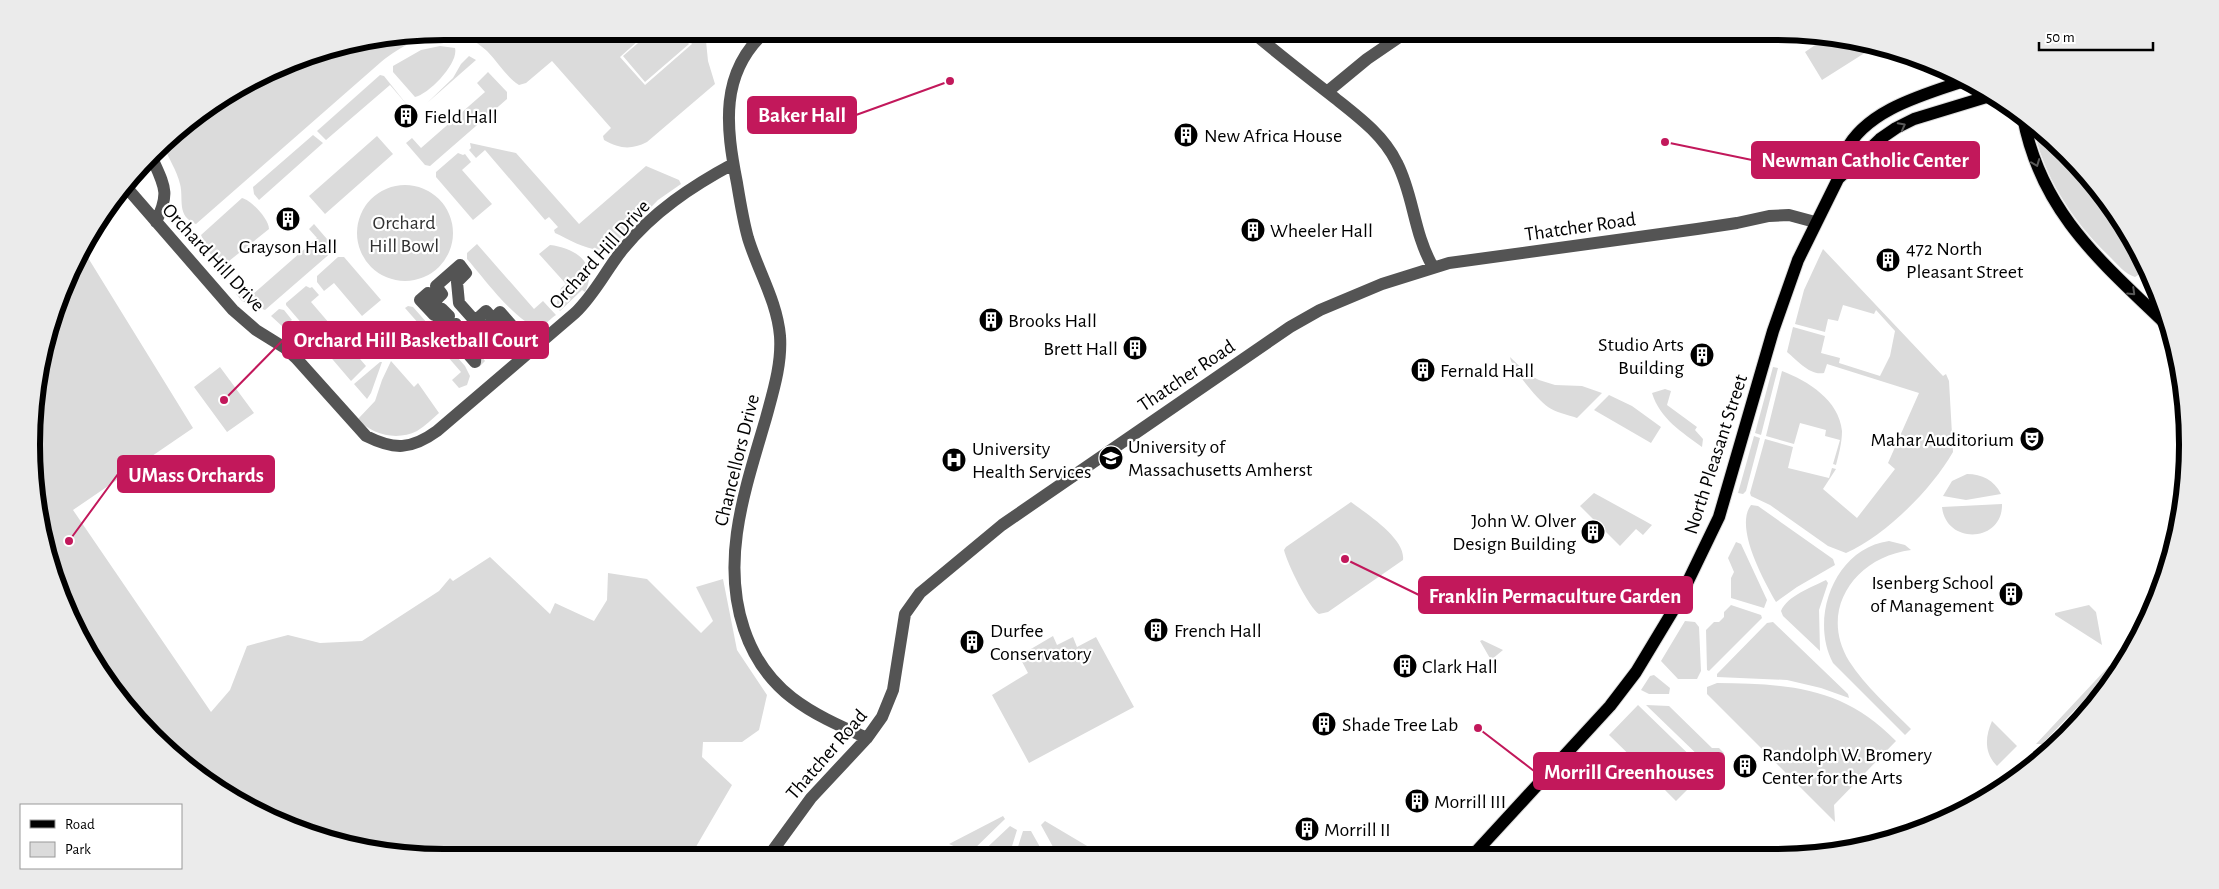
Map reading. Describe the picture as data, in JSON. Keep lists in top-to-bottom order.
{
  "streets": {
    "main road": ["North Pleasant Street"],
    "street": ["Thatcher Road", "Orchard Hill Drive", "Chancellors Drive"]
  },
  "crossings": [
    ["Thatcher Road", "North Pleasant Street"],
    ["Thatcher Road", "Chancellors Drive"],
    ["Orchard Hill Drive", "Chancellors Drive"]
  ],
  "parks": ["Orchard Hill Bowl"],
  "places": {
    "other": [
      "Baker Hall",
      "Newman Catholic Center",
      "Orchard Hill Basketball Court",
      "UMass Orchards",
      "Franklin Permaculture Garden",
      "Morrill Greenhouses"
    ],
    "building": [
      "Field Hall",
      "New Africa House",
      "Grayson Hall",
      "Wheeler Hall",
      "472 North Pleasant Street",
      "Brooks Hall",
      "Brett Hall",
      "Studio Arts Building",
      "Fernald Hall",
      "John W. Olver Design Building",
      "Isenberg School of Management",
      "French Hall",
      "Durfee Conservatory",
      "Clark Hall",
      "Shade Tree Lab",
      "Randolph W. Bromery Center for the Arts",
      "Morrill III",
      "Morrill II"
    ],
    "theatre": ["Mahar Auditorium"],
    "school or university": ["University of Massachusetts Amherst"],
    "hospital": ["University Health Services"]
  },
  "legend": ["Road", "Park"],
  "scale_bar": "50 m"
}
